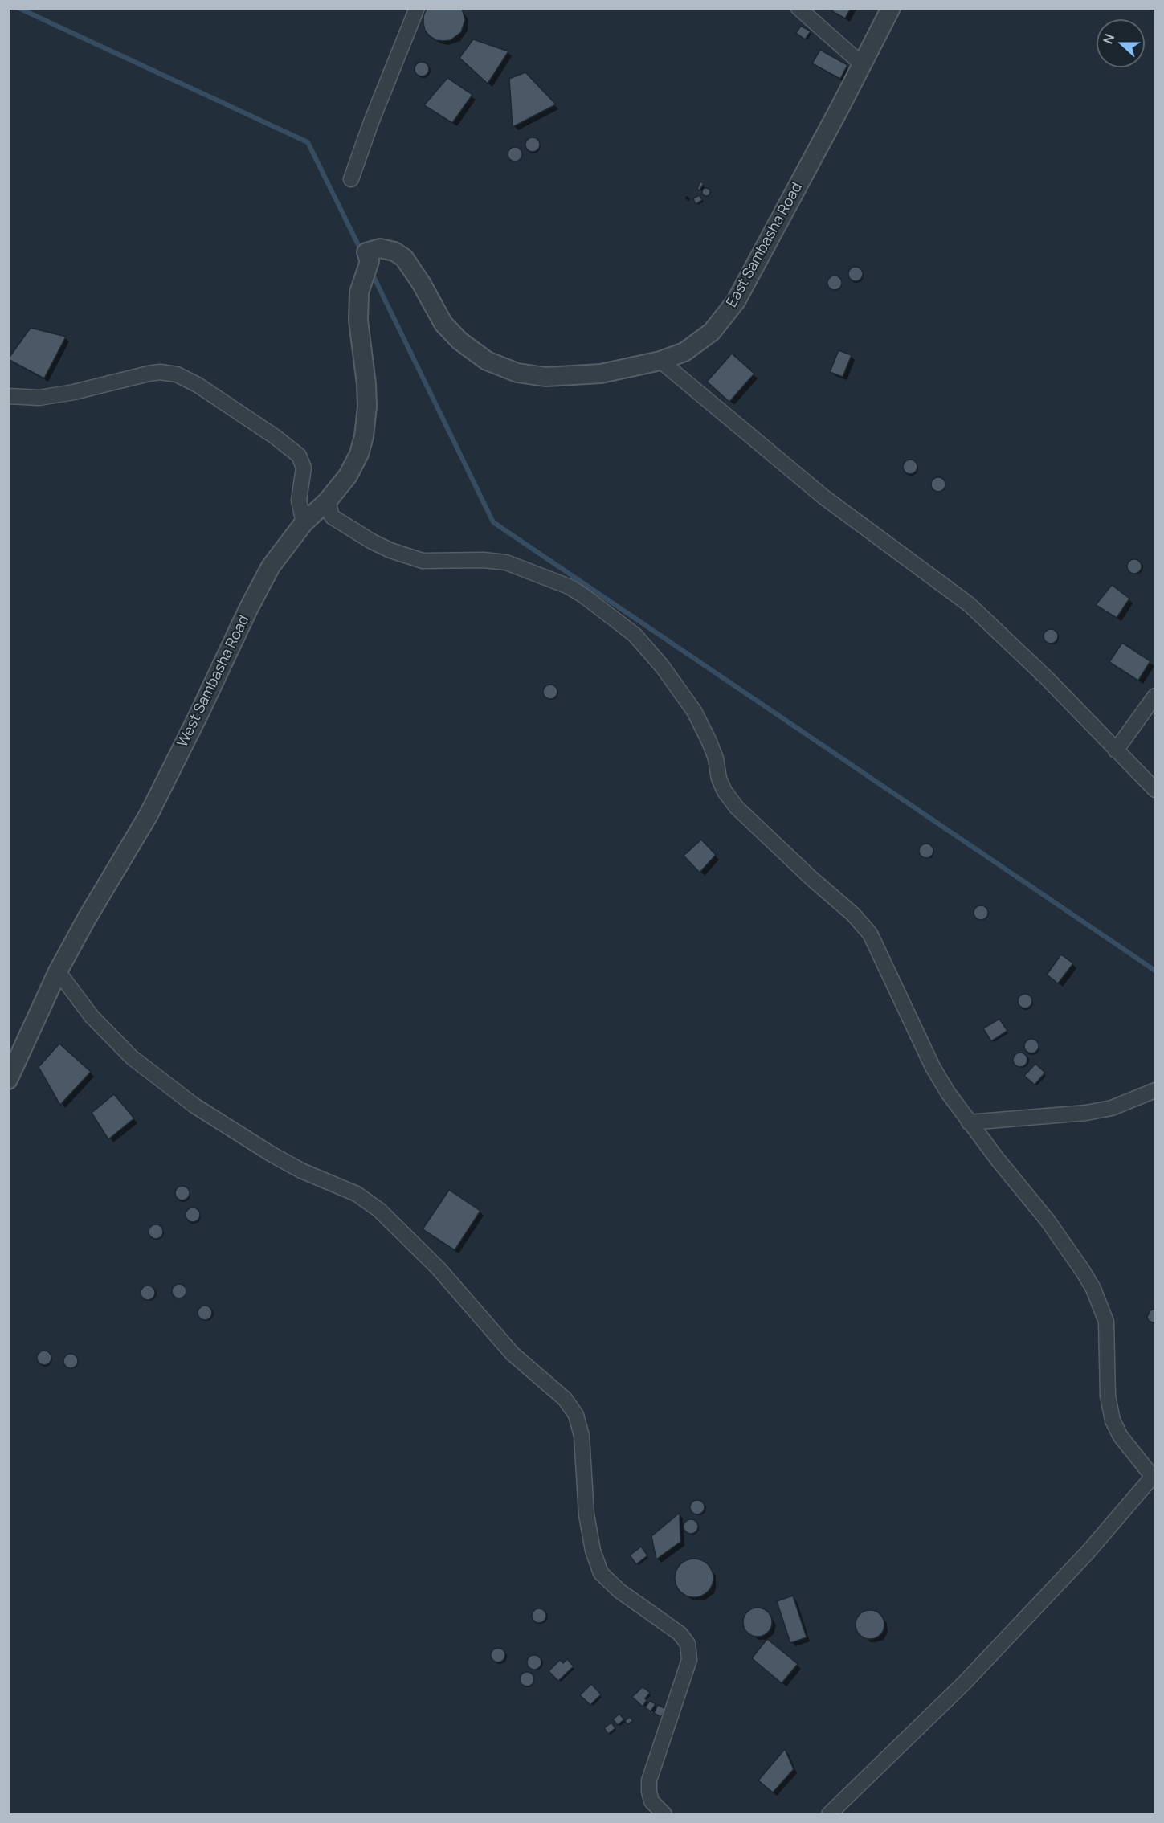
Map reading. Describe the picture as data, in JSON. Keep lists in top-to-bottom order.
{
  "streets": {
    "street": ["East Sambasha Road", "West Sambasha Road"]
  },
  "crossings": [
    ["East Sambasha Road", "West Sambasha Road"]
  ],
  "north": "left"
}
